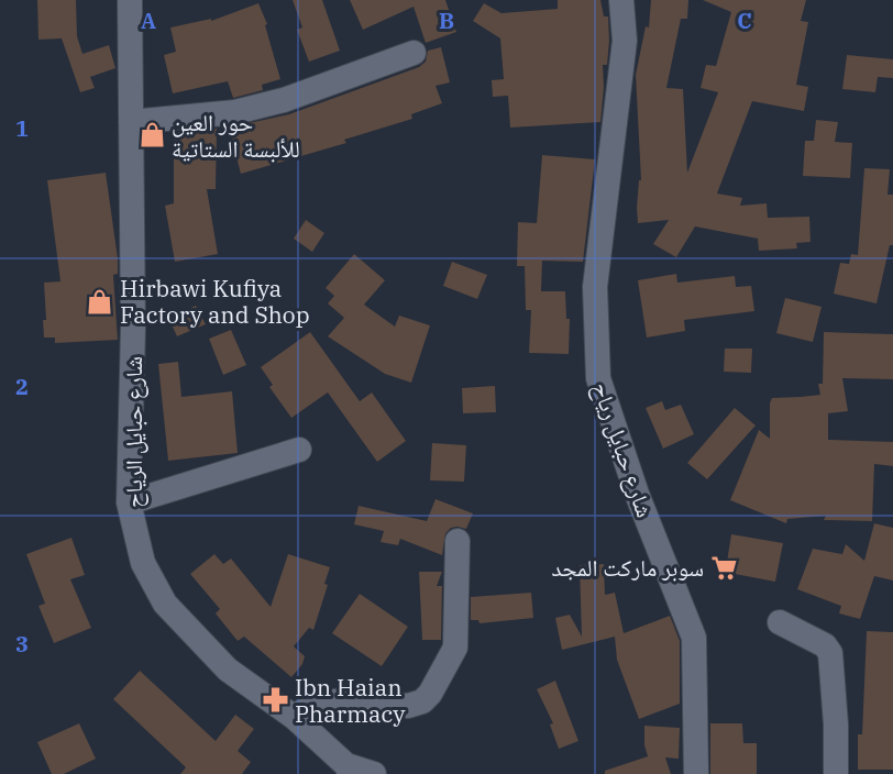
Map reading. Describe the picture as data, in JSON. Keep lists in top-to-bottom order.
{
  "streets": {
    "street": ["شارع حبايل الرياح", "شارع حبايل رياح"]
  },
  "places": {
    "shop": ["حور العين للألبسة الستاتية", "Hirbawi Kufiya Factory and Shop"],
    "supermarket": ["سوبر ماركت المجد"],
    "pharmacy": ["Ibn Haian Pharmacy"]
  },
  "grid": {
    "columns": ["A", "B", "C"],
    "rows": ["1", "2", "3"]
  }
}
